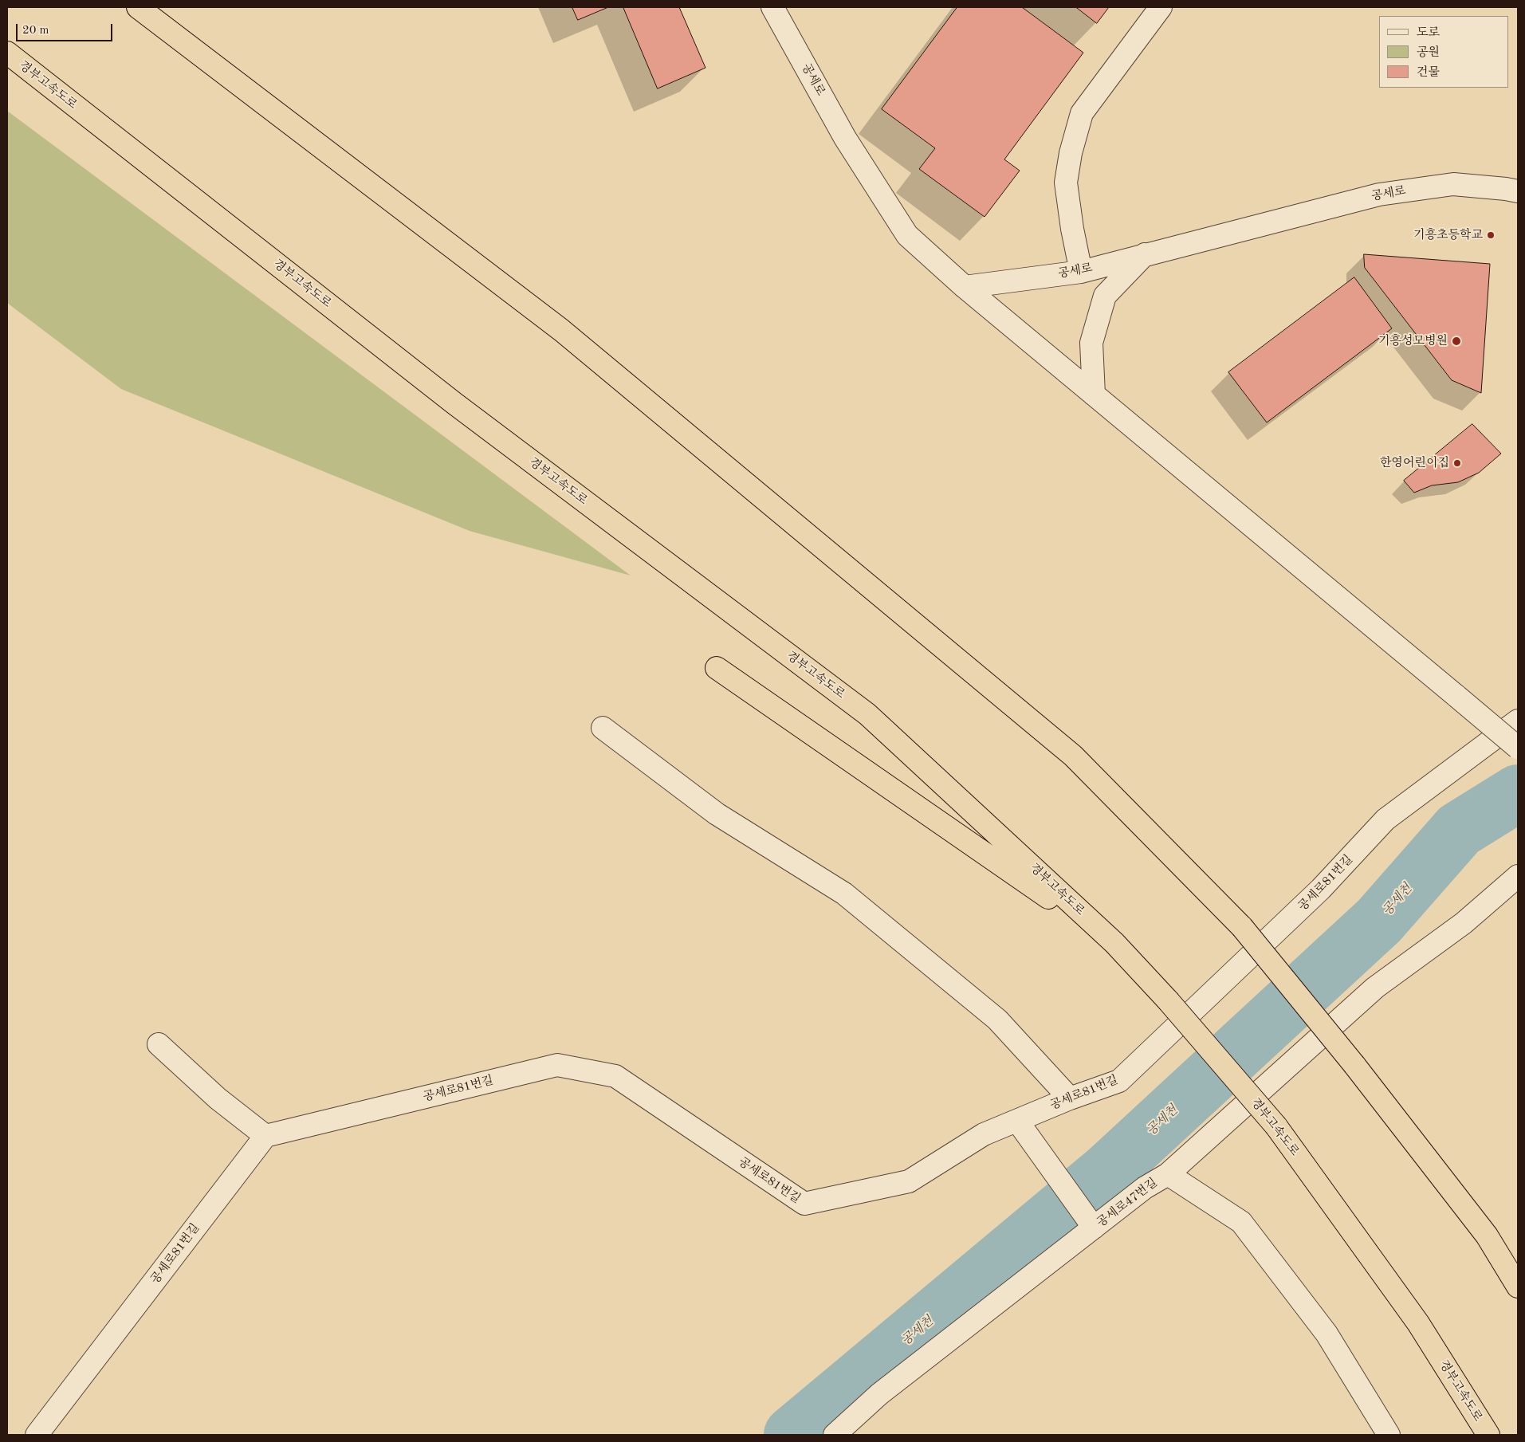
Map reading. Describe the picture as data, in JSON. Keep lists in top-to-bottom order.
{
  "streets": {
    "highway": ["경부고속도로"],
    "street": ["공세로", "공세로81번길", "공세로47번길"]
  },
  "water": ["공세천"],
  "places": ["기흥초등학교", "기흥성모병원", "한영어린이집"],
  "legend": ["도로", "공원", "건물"],
  "scale_bar": "20 m"
}
